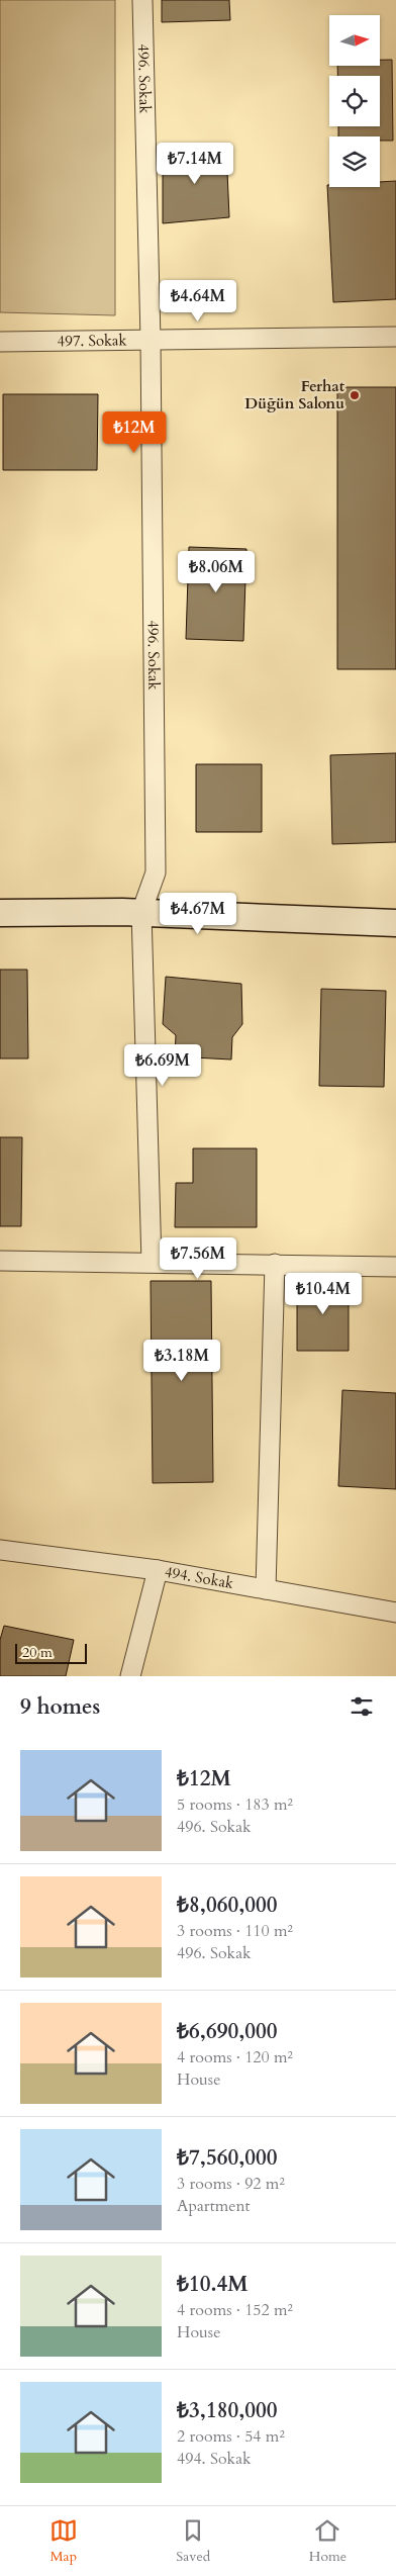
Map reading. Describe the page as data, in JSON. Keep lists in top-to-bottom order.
{
  "streets": {
    "street": ["496. Sokak", "497. Sokak", "494. Sokak"]
  },
  "crossings": [
    ["496. Sokak", "497. Sokak"]
  ],
  "places": ["Ferhat Düğün Salonu"],
  "scale_bar": "20 m",
  "north": "right",
  "page": {
    "price": [
      "₺7.14M",
      "₺4.64M",
      "₺12M",
      "₺8.06M",
      "₺4.67M",
      "₺6.69M",
      "₺7.56M",
      "₺10.4M",
      "₺3.18M"
    ],
    "scale": "20 m",
    "heading": "9 homes",
    "list": [
      {
        "name": "₺12M",
        "note": "5 rooms · 183 m² · 496. Sokak"
      },
      {
        "name": "₺8,060,000",
        "note": "3 rooms · 110 m² · 496. Sokak"
      },
      {
        "name": "₺6,690,000",
        "note": "4 rooms · 120 m² · House"
      },
      {
        "name": "₺7,560,000",
        "note": "3 rooms · 92 m² · Apartment"
      },
      {
        "name": "₺10.4M",
        "note": "4 rooms · 152 m² · House"
      },
      {
        "name": "₺3,180,000",
        "note": "2 rooms · 54 m² · 494. Sokak"
      }
    ],
    "tabs": ["Map", "Saved", "Home"]
  }
}
